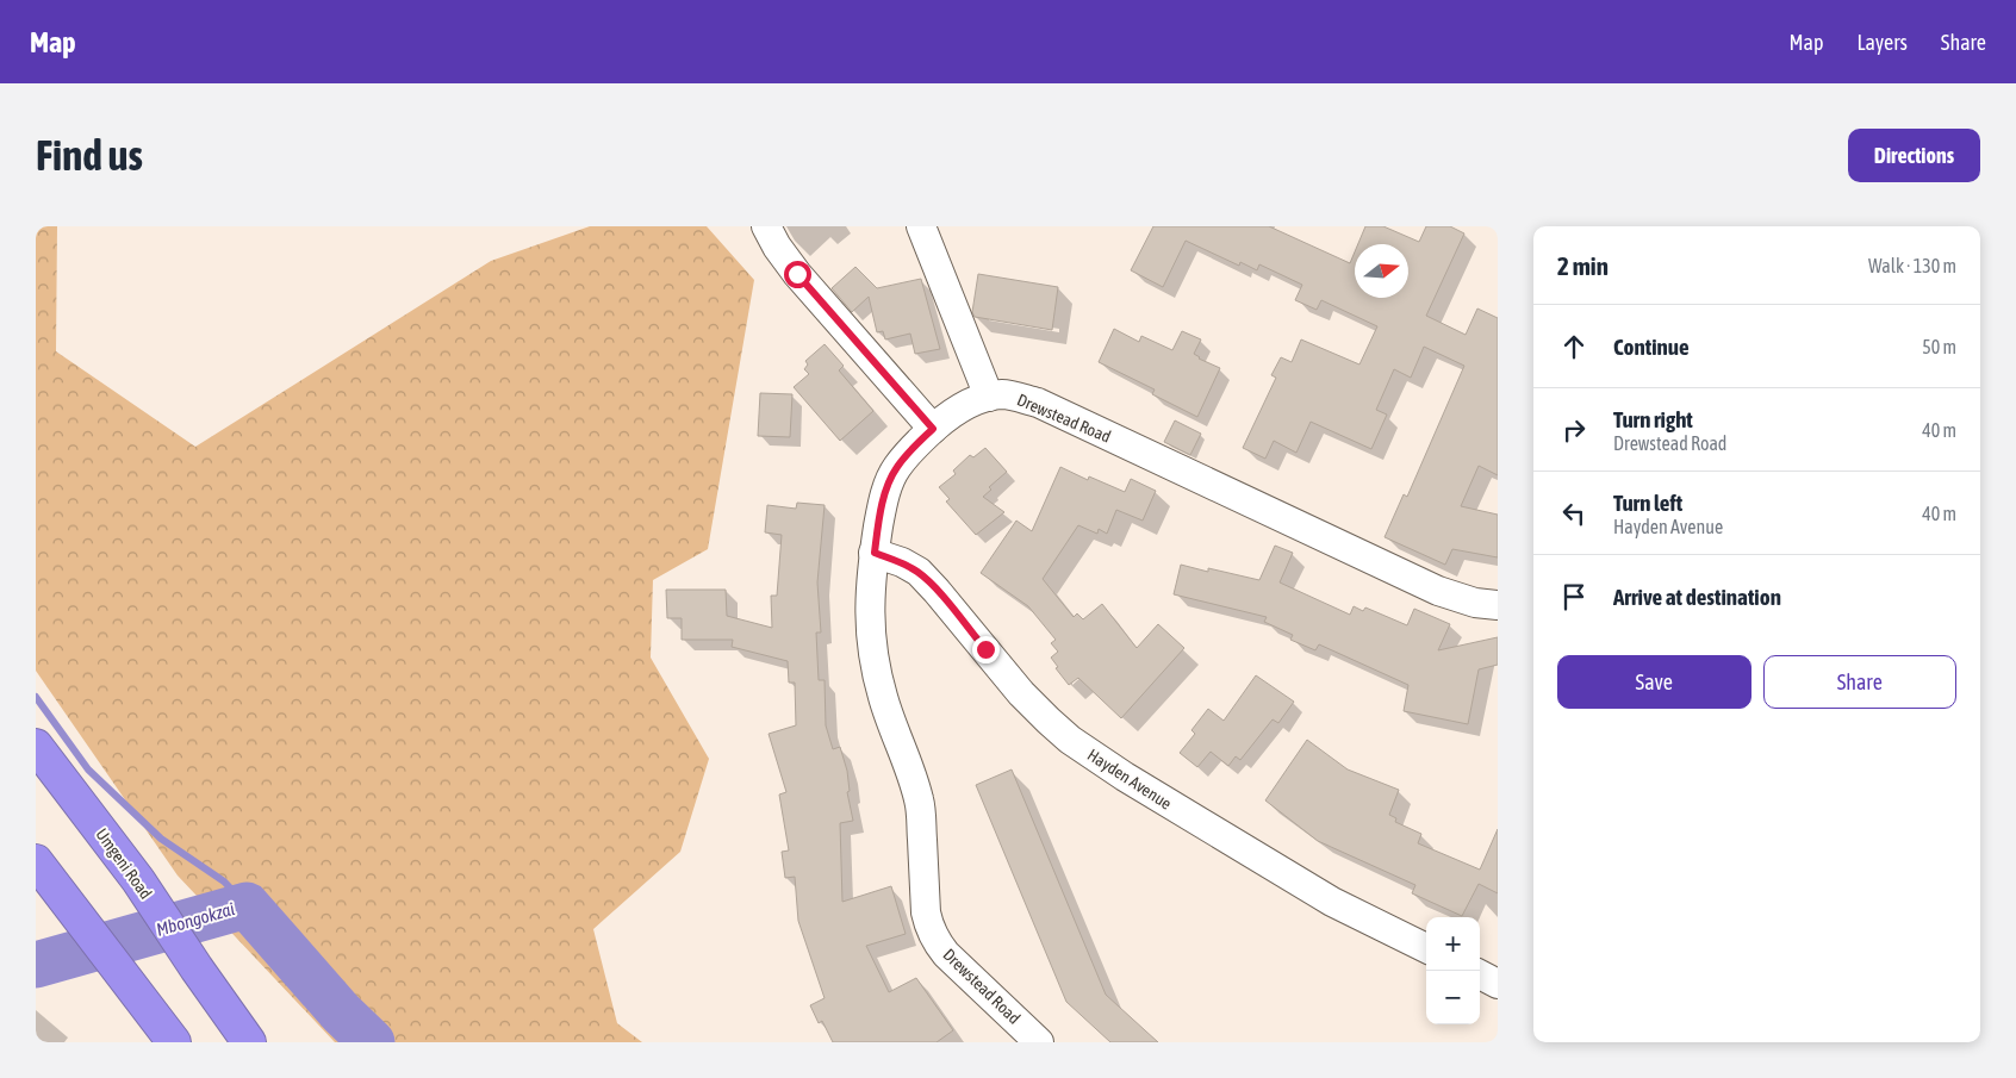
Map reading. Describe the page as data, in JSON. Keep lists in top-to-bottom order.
{
  "streets": {
    "highway": ["Umgeni Road"],
    "street": ["Drewstead Road", "Hayden Avenue"]
  },
  "crossings": [
    ["Drewstead Road", "Hayden Avenue"]
  ],
  "water": ["Mbongokzai"],
  "north": "right",
  "page": {
    "header": "Map",
    "nav": ["Map", "Layers", "Share"],
    "buttons": [
      "Directions",
      ["Save", "Share"]
    ],
    "title": "Find us",
    "heading": ["2 min", "Walk · 130 m"],
    "list": [
      ["Continue", "50 m"],
      ["Turn right", "Drewstead Road", "40 m"],
      ["Turn left", "Hayden Avenue", "40 m"],
      "Arrive at destination"
    ],
    "map_buttons": ["+", "−"]
  }
}
